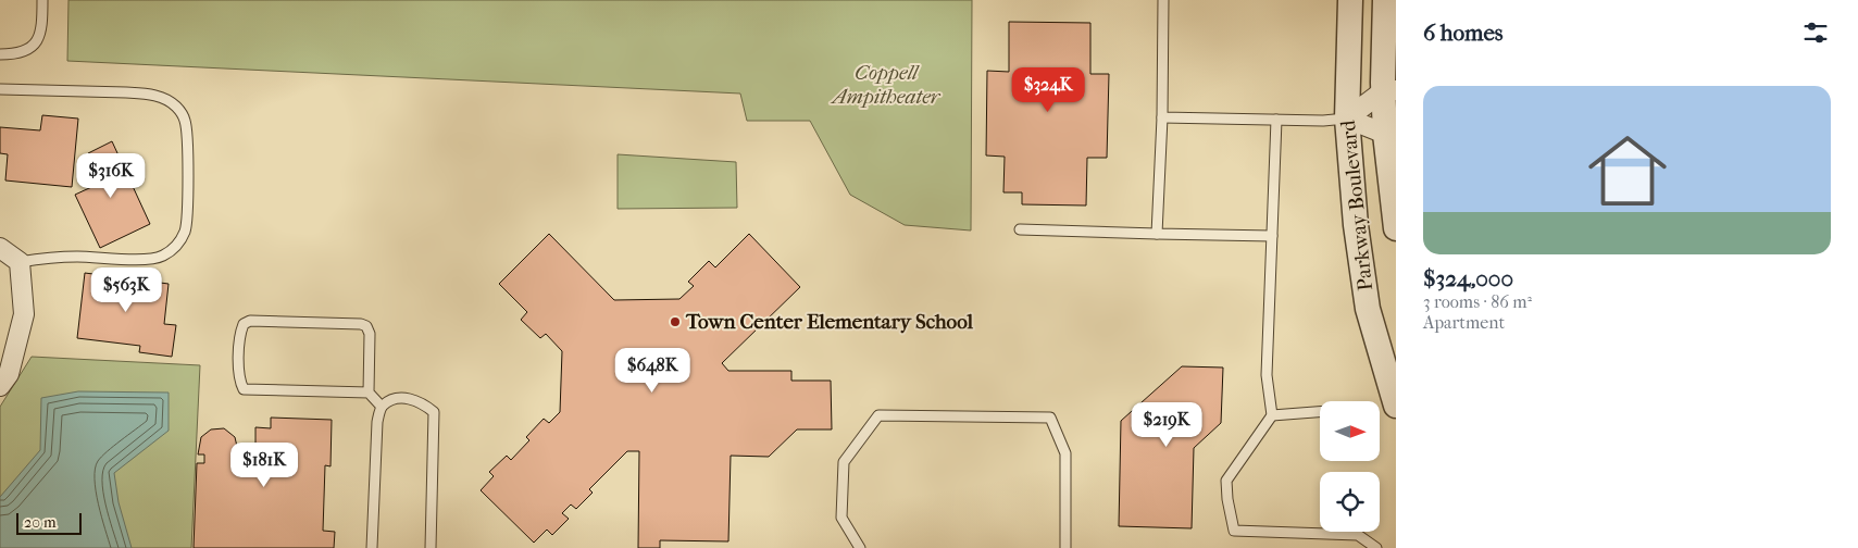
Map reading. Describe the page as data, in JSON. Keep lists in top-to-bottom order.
{
  "streets": {
    "street": ["Parkway Boulevard"]
  },
  "parks": ["Coppell Ampitheater"],
  "places": ["Town Center Elementary School"],
  "scale_bar": "20 m",
  "north": "right",
  "page": {
    "heading": "6 homes",
    "list": [
      {
        "name": "$324,000",
        "note": "3 rooms · 86 m² · Apartment"
      }
    ],
    "price": [
      "$324K",
      "$316K",
      "$563K",
      "$648K",
      "$219K",
      "$181K"
    ],
    "scale": "20 m"
  }
}
